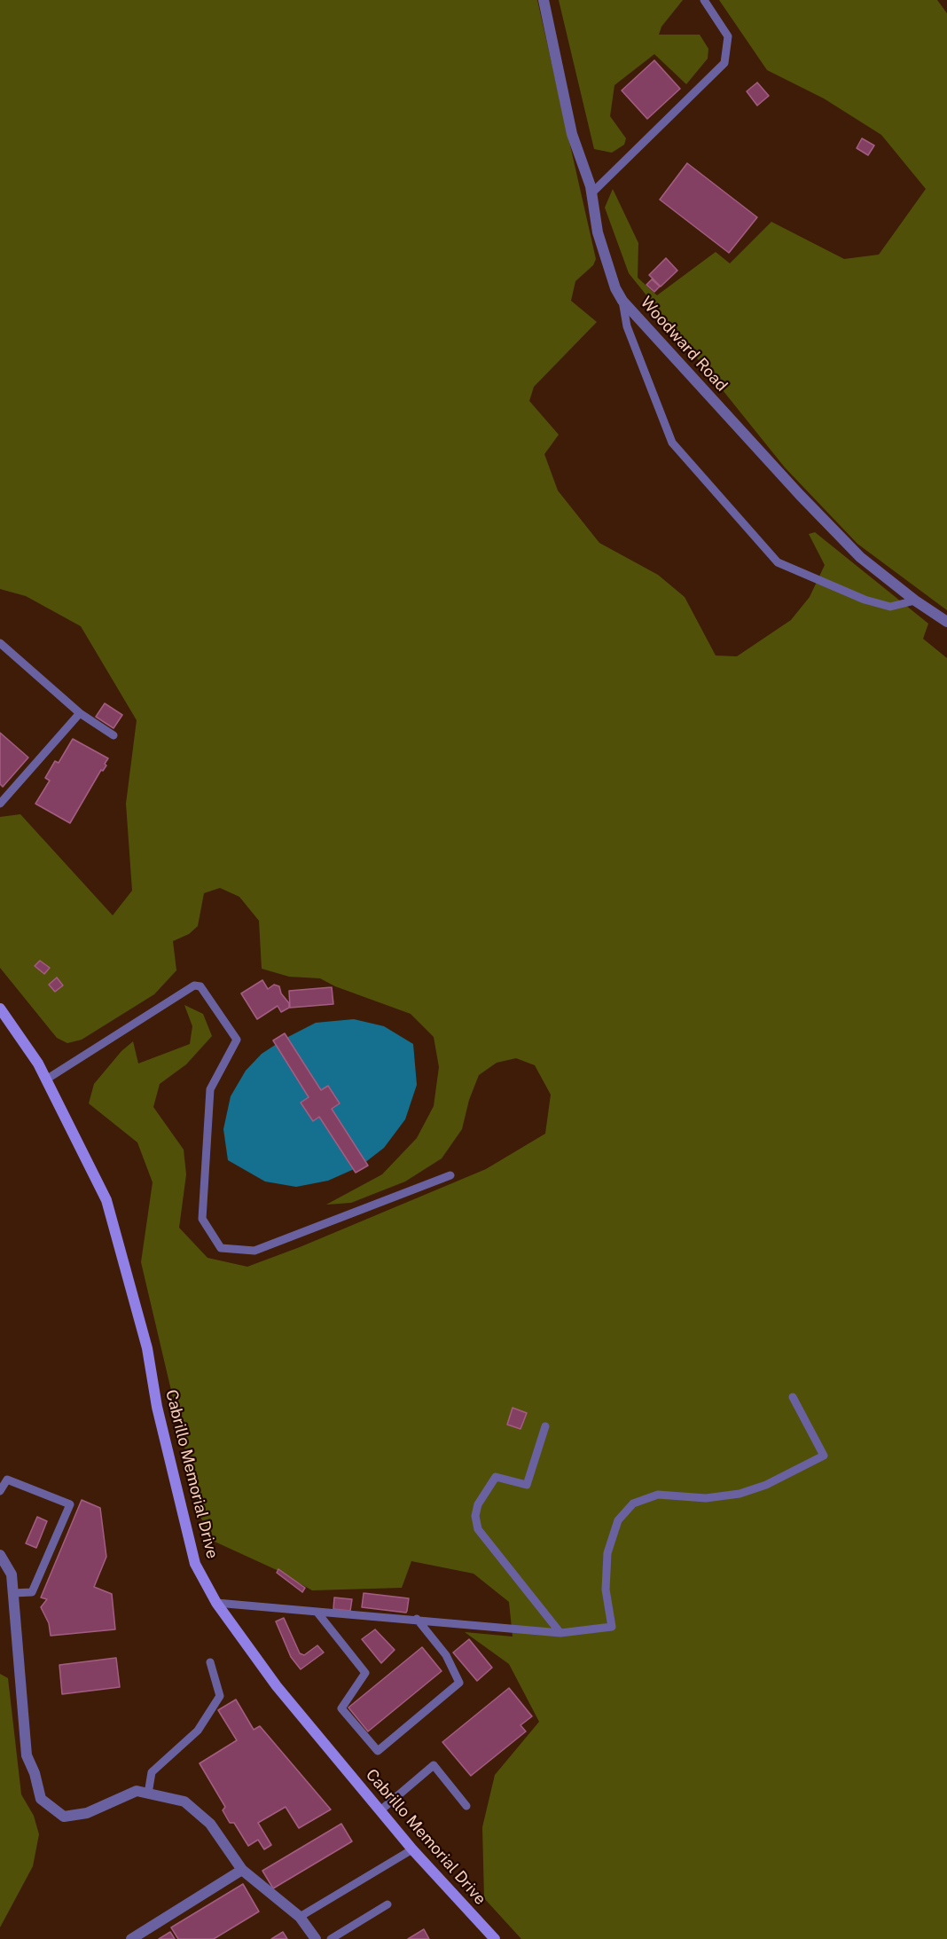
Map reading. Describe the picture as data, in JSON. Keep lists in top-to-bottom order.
{
  "streets": {
    "main road": ["Cabrillo Memorial Drive"],
    "street": ["Woodward Road"]
  }
}
